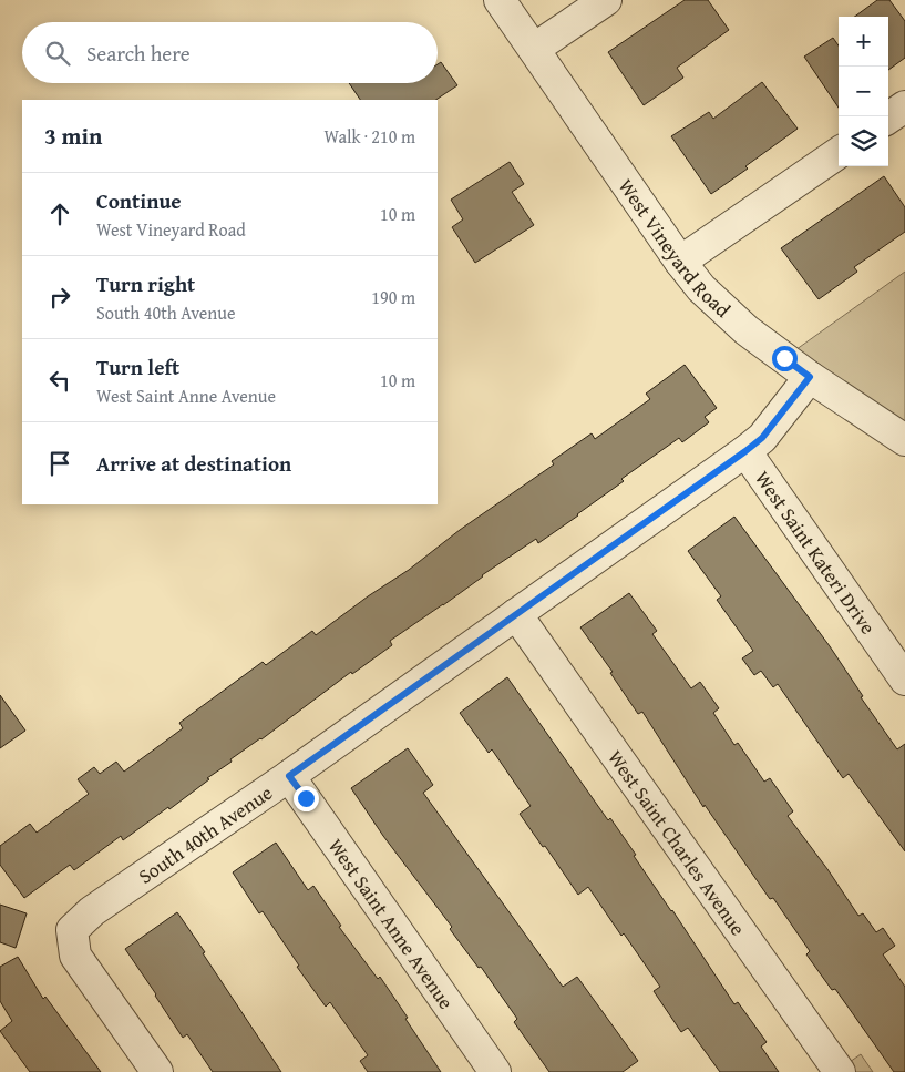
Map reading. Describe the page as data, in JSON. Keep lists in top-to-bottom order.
{
  "streets": {
    "street": [
      "West Vineyard Road",
      "West Saint Kateri Drive",
      "South 40th Avenue",
      "West Saint Charles Avenue",
      "West Saint Anne Avenue"
    ]
  },
  "crossings": [
    ["West Vineyard Road", "South 40th Avenue"],
    ["West Saint Kateri Drive", "South 40th Avenue"],
    ["South 40th Avenue", "West Saint Charles Avenue"],
    ["South 40th Avenue", "West Saint Anne Avenue"]
  ],
  "page": {
    "map_buttons": ["+", "−"],
    "search": "Search here",
    "heading": ["3 min", "Walk · 210 m"],
    "list": [
      ["Continue", "West Vineyard Road", "10 m"],
      ["Turn right", "South 40th Avenue", "190 m"],
      ["Turn left", "West Saint Anne Avenue", "10 m"],
      "Arrive at destination"
    ]
  }
}
